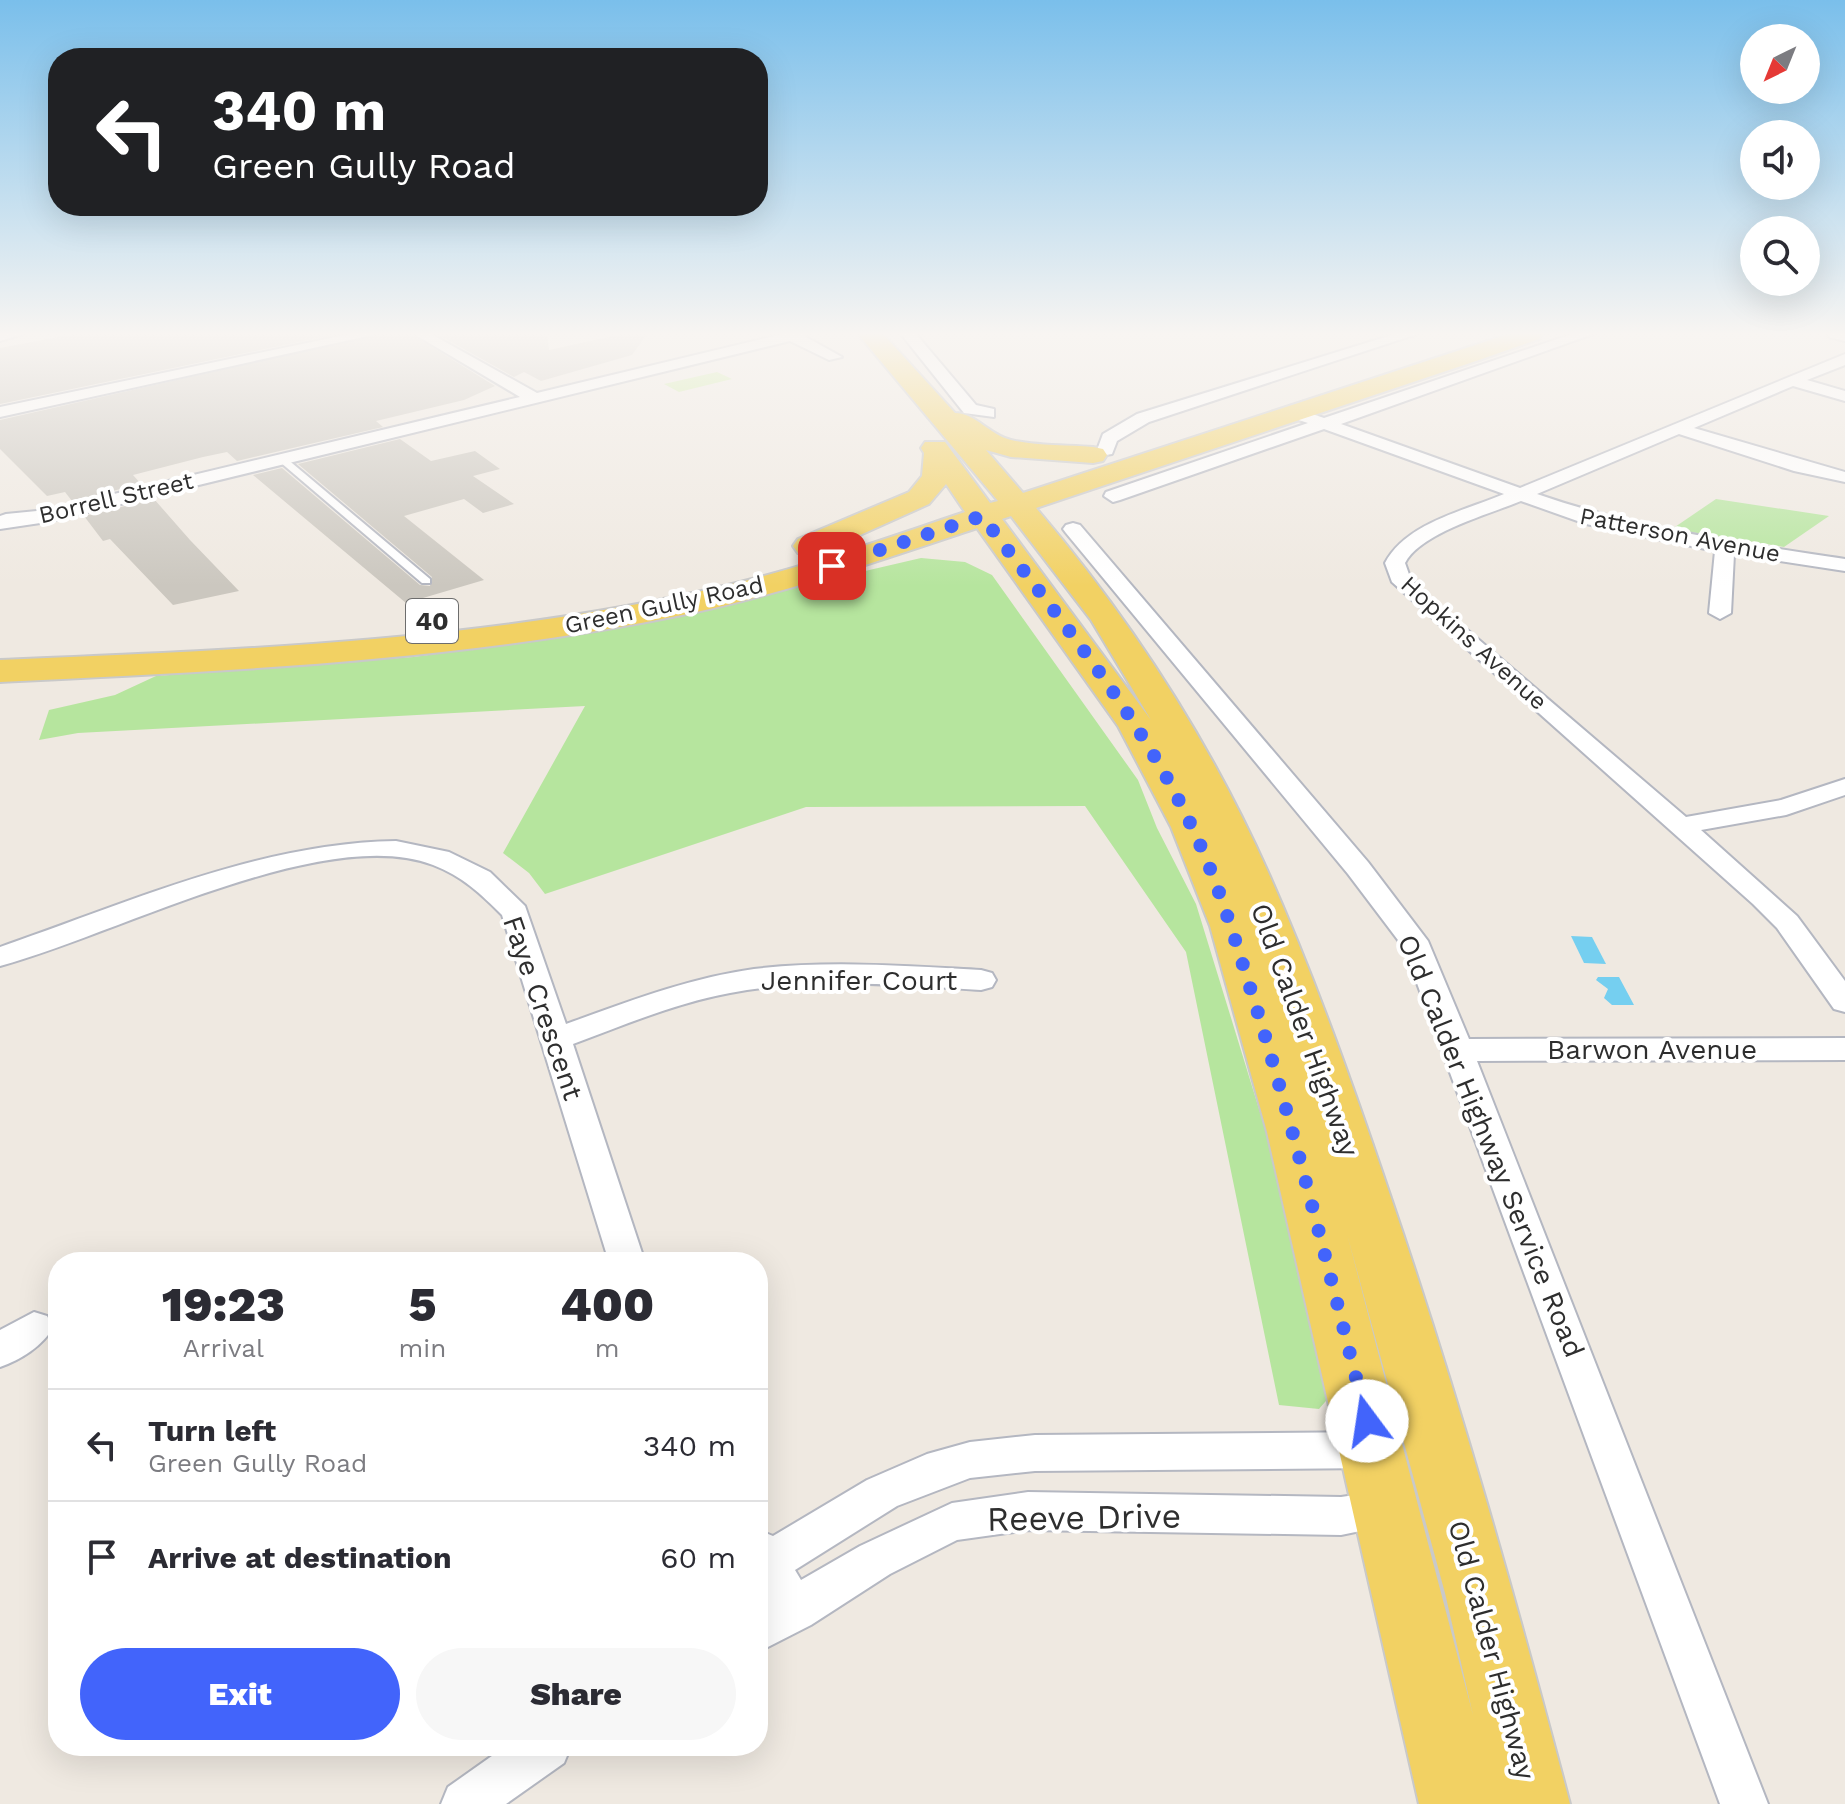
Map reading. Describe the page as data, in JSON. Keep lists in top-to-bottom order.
{
  "streets": {
    "main road": ["Green Gully Road", "40", "Old Calder Highway"],
    "street": [
      "Borrell Street",
      "Patterson Avenue",
      "Hopkins Avenue",
      "Jennifer Court",
      "Faye Crescent",
      "Barwon Avenue",
      "Old Calder Highway Service Road",
      "Reeve Drive"
    ]
  },
  "crossings": [
    ["Patterson Avenue", "Hopkins Avenue"],
    ["Green Gully Road", "Old Calder Highway"],
    ["Jennifer Court", "Faye Crescent"],
    ["Old Calder Highway", "Reeve Drive"],
    ["Barwon Avenue", "Old Calder Highway Service Road"]
  ],
  "north": "bottom left",
  "page": {
    "turn": ["340 m", "Green Gully Road"],
    "eta": [
      "19:23",
      "Arrival",
      "5",
      "min",
      "400",
      "m"
    ],
    "list": [
      {
        "name": "Turn left",
        "note": "Green Gully Road",
        "value": "340 m"
      },
      {
        "name": "Arrive at destination",
        "value": "60 m"
      }
    ],
    "buttons": ["Exit", "Share"]
  }
}
